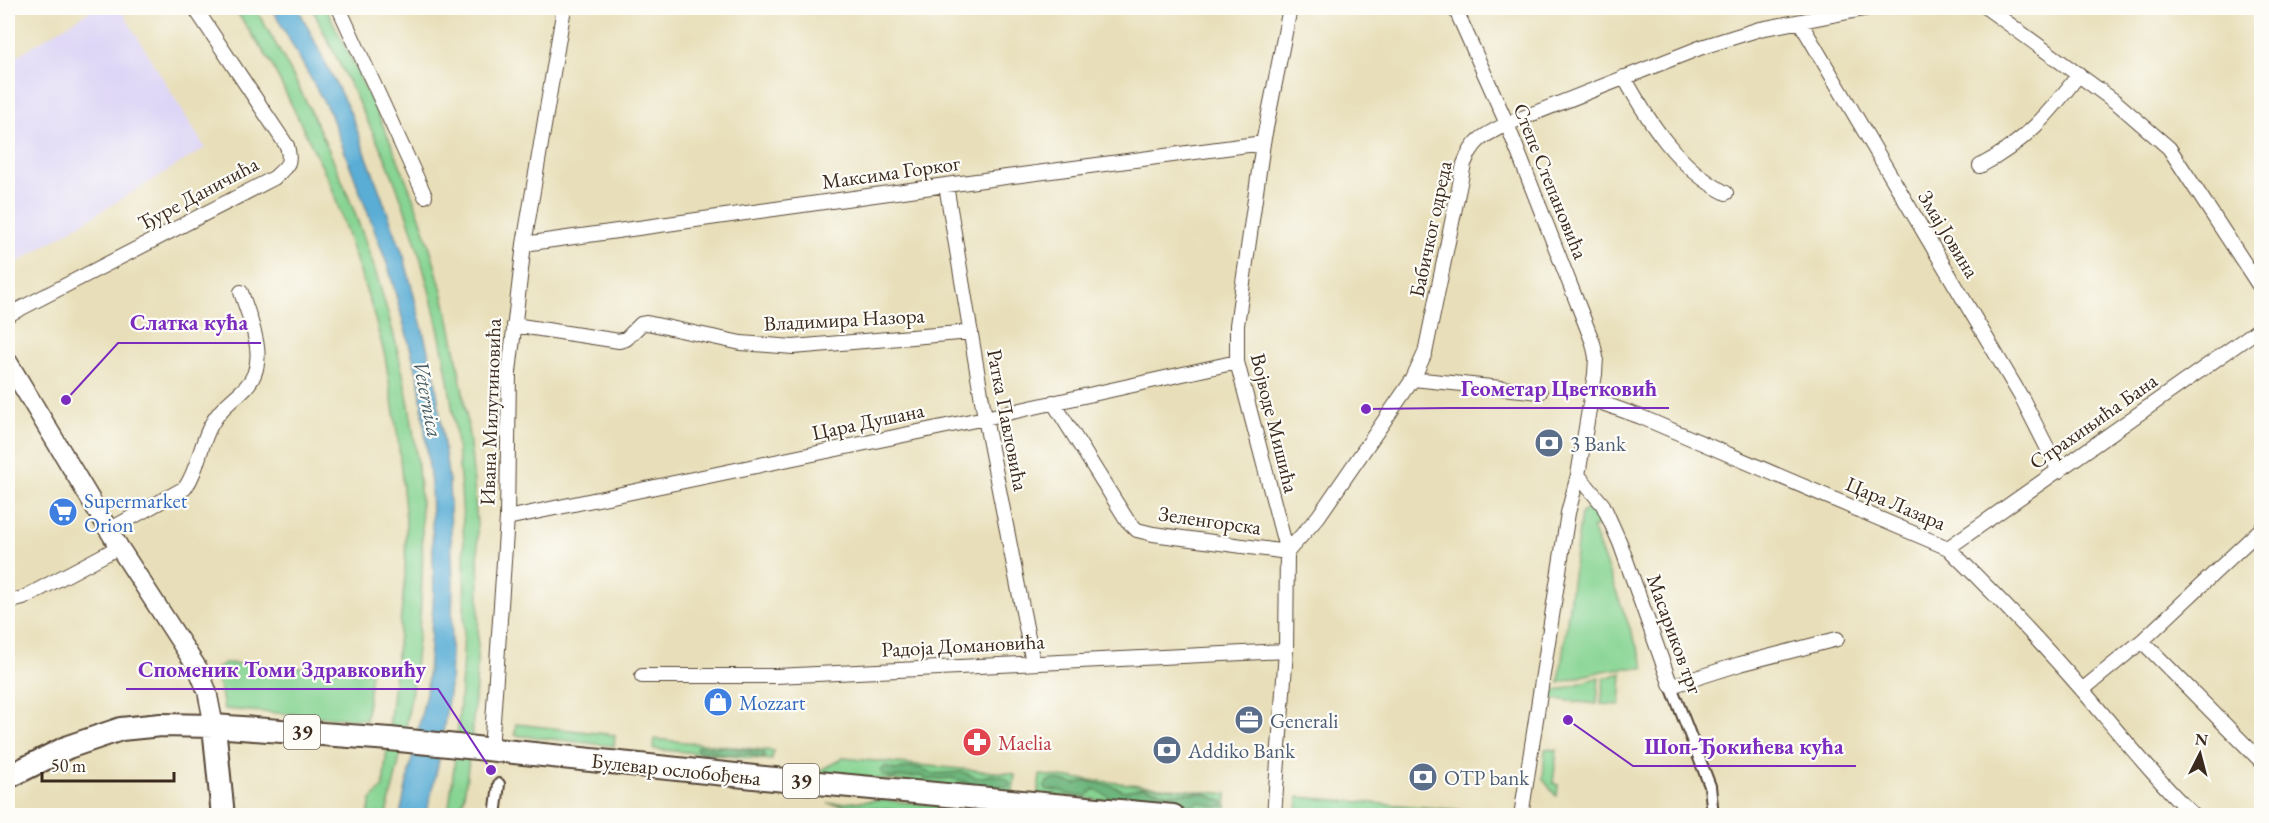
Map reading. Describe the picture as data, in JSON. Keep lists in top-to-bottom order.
{
  "streets": {
    "main road": ["39", "Булевар ослобођења"],
    "street": [
      "Максима Горког",
      "Степе Степановића",
      "Ђуре Даничића",
      "Бабичког одреда",
      "Змај Јовина",
      "Владимира Назора",
      "Ивана Милутиновића",
      "Ратка Павловића",
      "Цара Душана",
      "Страхињића Бана",
      "Војводе Мишића",
      "Цара Лазара",
      "Зеленгорска",
      "Масариков трг",
      "Радоја Домановића"
    ]
  },
  "crossings": [
    ["Максима Горког", "Ивана Милутиновића"],
    ["Максима Горког", "Ратка Павловића"],
    ["Максима Горког", "Војводе Мишића"],
    ["Степе Степановића", "Бабичког одреда"],
    ["Степе Степановића", "Цара Лазара"],
    ["Бабичког одреда", "Змај Јовина"],
    ["Бабичког одреда", "Војводе Мишића"],
    ["Бабичког одреда", "Зеленгорска"],
    ["Змај Јовина", "Страхињића Бана"],
    ["Владимира Назора", "Ивана Милутиновића"],
    ["Владимира Назора", "Ратка Павловића"],
    ["Ивана Милутиновића", "Цара Душана"],
    ["Ивана Милутиновића", "Булевар ослобођења"],
    ["Ратка Павловића", "Цара Душана"],
    ["Ратка Павловића", "Радоја Домановића"],
    ["Цара Душана", "Војводе Мишића"],
    ["Цара Душана", "Зеленгорска"],
    ["Страхињића Бана", "Цара Лазара"],
    ["Војводе Мишића", "Зеленгорска"],
    ["Војводе Мишића", "Радоја Домановића"],
    ["39", "Булевар ослобођења"]
  ],
  "water": ["Veternica"],
  "places": {
    "other": [
      "Слатка кућа",
      "Геометар Цветковић",
      "Шоп-Ђокићева кућа",
      "Споменик Томи Здравковићу"
    ],
    "bank": ["3 Bank", "Addiko Bank", "OTP bank"],
    "supermarket": ["Supermarket Orion"],
    "shop": ["Mozzart"],
    "office": ["Generali"],
    "pharmacy": ["Maelia"]
  },
  "scale_bar": "50 m",
  "north": "top"
}
